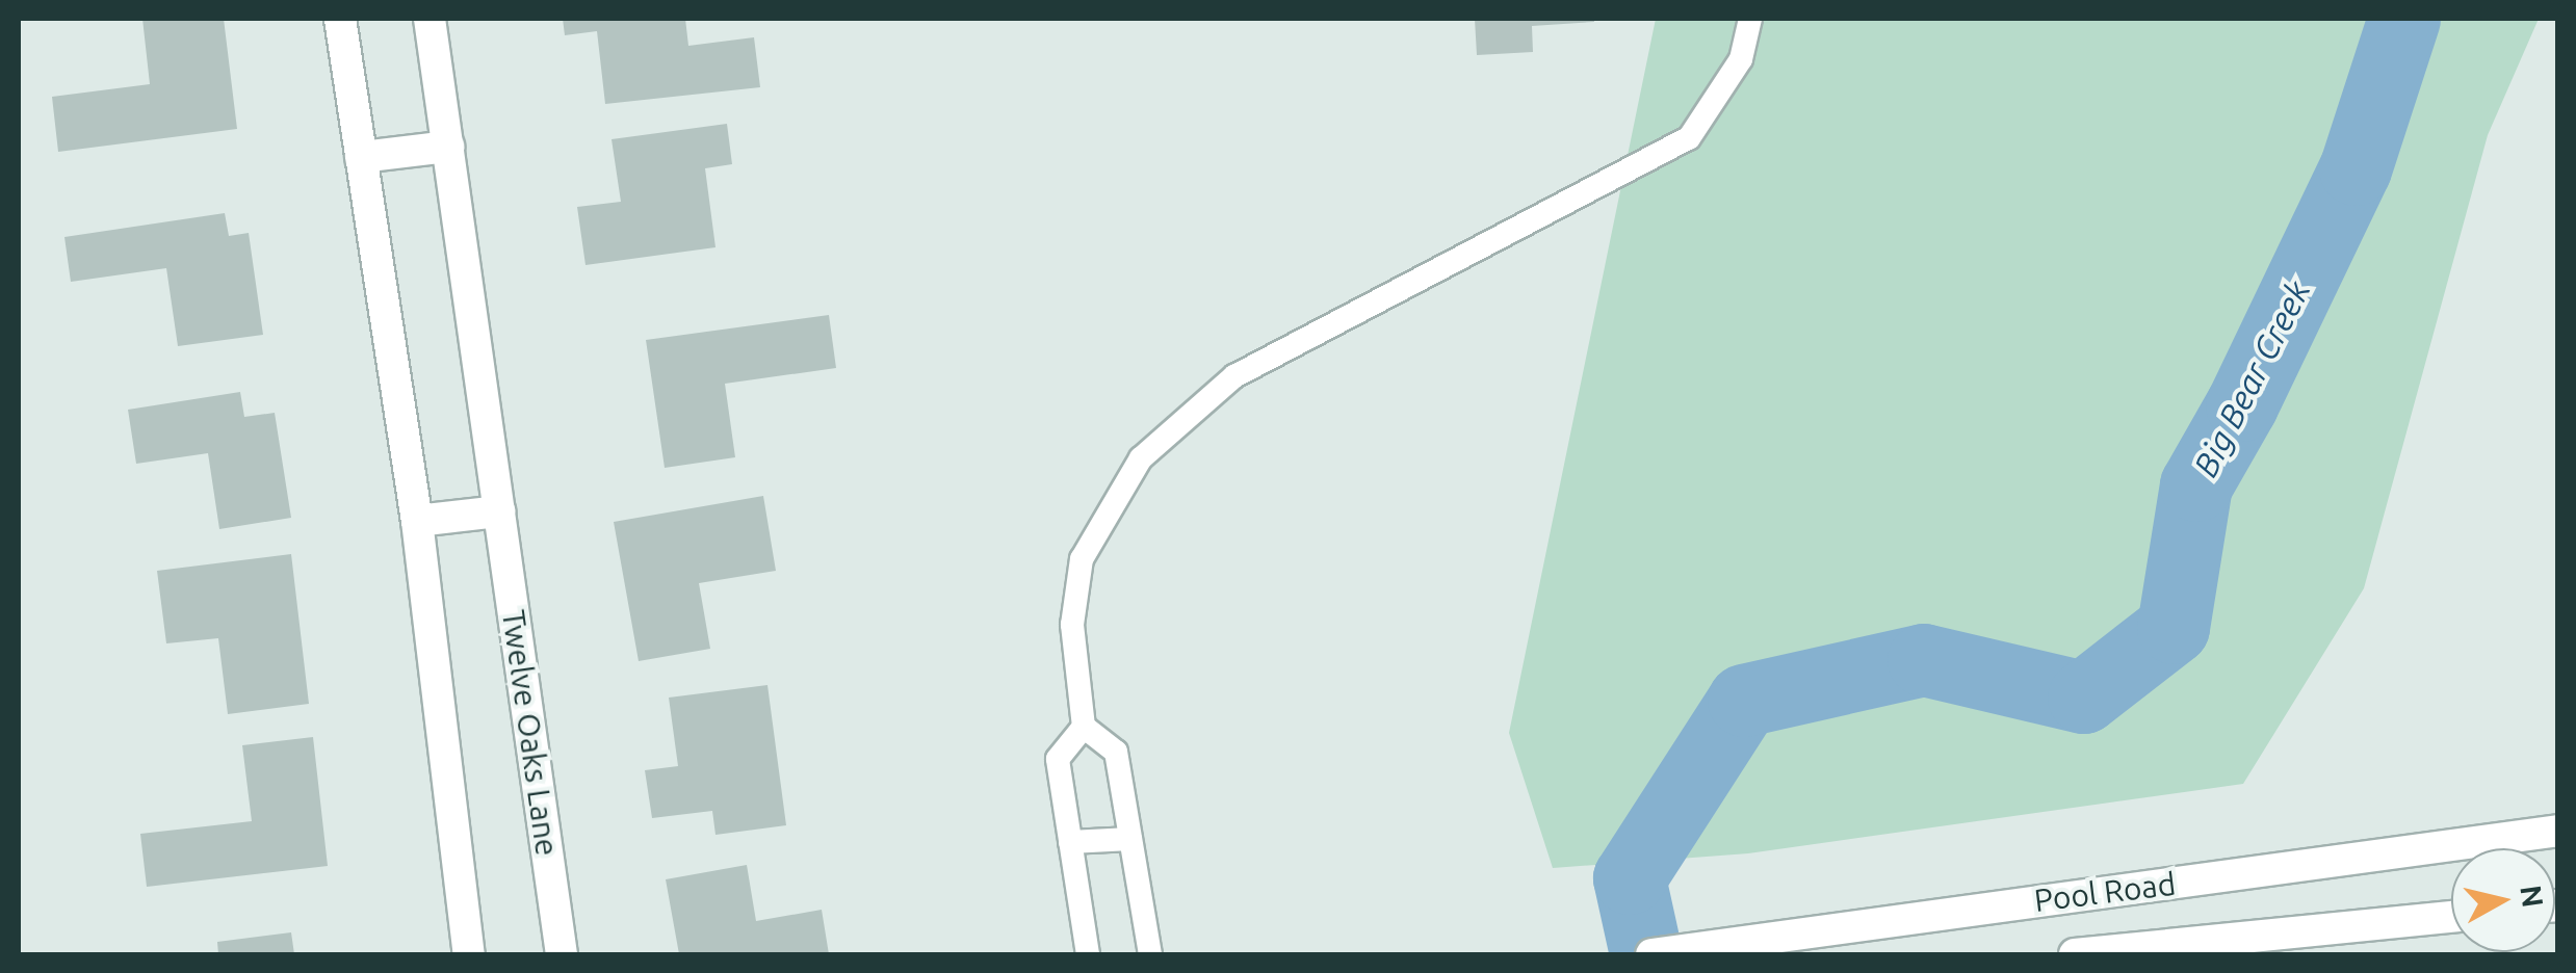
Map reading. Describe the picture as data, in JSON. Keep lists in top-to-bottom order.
{
  "streets": {
    "street": ["Twelve Oaks Lane", "Pool Road"]
  },
  "water": ["Big Bear Creek"],
  "north": "right"
}
